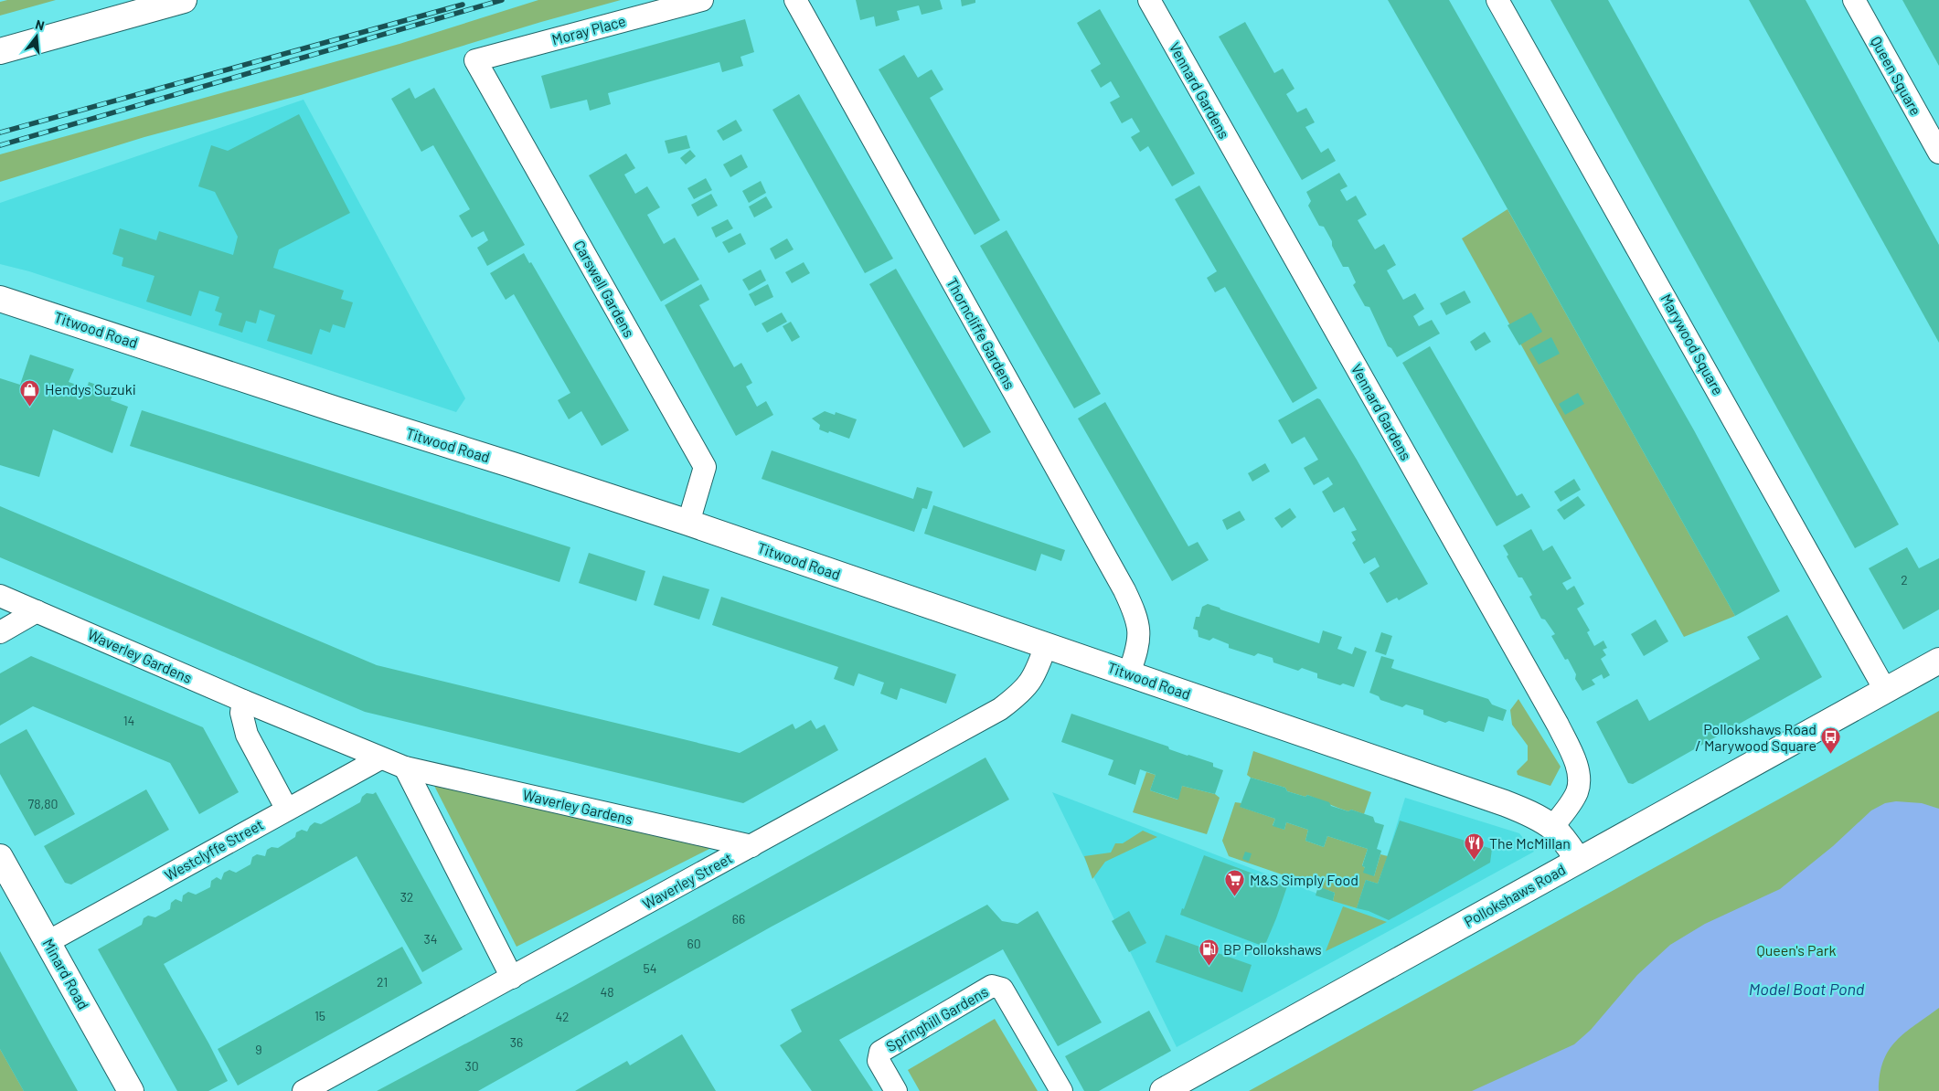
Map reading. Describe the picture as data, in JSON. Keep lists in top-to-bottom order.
{
  "streets": {
    "street": [
      "Moray Place",
      "Queen Square",
      "Vennard Gardens",
      "Carswell Gardens",
      "Titwood Road",
      "Thorncliffe Gardens",
      "Marywood Square",
      "Waverley Gardens",
      "Westclyffe Street",
      "Waverley Street",
      "Pollokshaws Road",
      "Minard Road",
      "Springhill Gardens"
    ]
  },
  "crossings": [
    ["Moray Place", "Carswell Gardens"],
    ["Vennard Gardens", "Titwood Road"],
    ["Carswell Gardens", "Titwood Road"],
    ["Titwood Road", "Thorncliffe Gardens"],
    ["Titwood Road", "Waverley Street"],
    ["Titwood Road", "Pollokshaws Road"],
    ["Marywood Square", "Pollokshaws Road"],
    ["Waverley Gardens", "Westclyffe Street"],
    ["Waverley Gardens", "Waverley Street"],
    ["Westclyffe Street", "Minard Road"]
  ],
  "water": ["Model Boat Pond"],
  "parks": ["Queen's Park"],
  "places": {
    "shop": ["Hendys Suzuki"],
    "bus stop": ["Pollokshaws Road / Marywood Square"],
    "restaurant": ["The McMillan"],
    "supermarket": ["M&S Simply Food"],
    "fuel station": ["BP Pollokshaws"]
  },
  "house_numbers": [
    "2",
    "14",
    "78,80",
    "32",
    "66",
    "34",
    "60",
    "54",
    "21",
    "48",
    "15",
    "42",
    "36",
    "9",
    "30"
  ],
  "north": "top"
}
